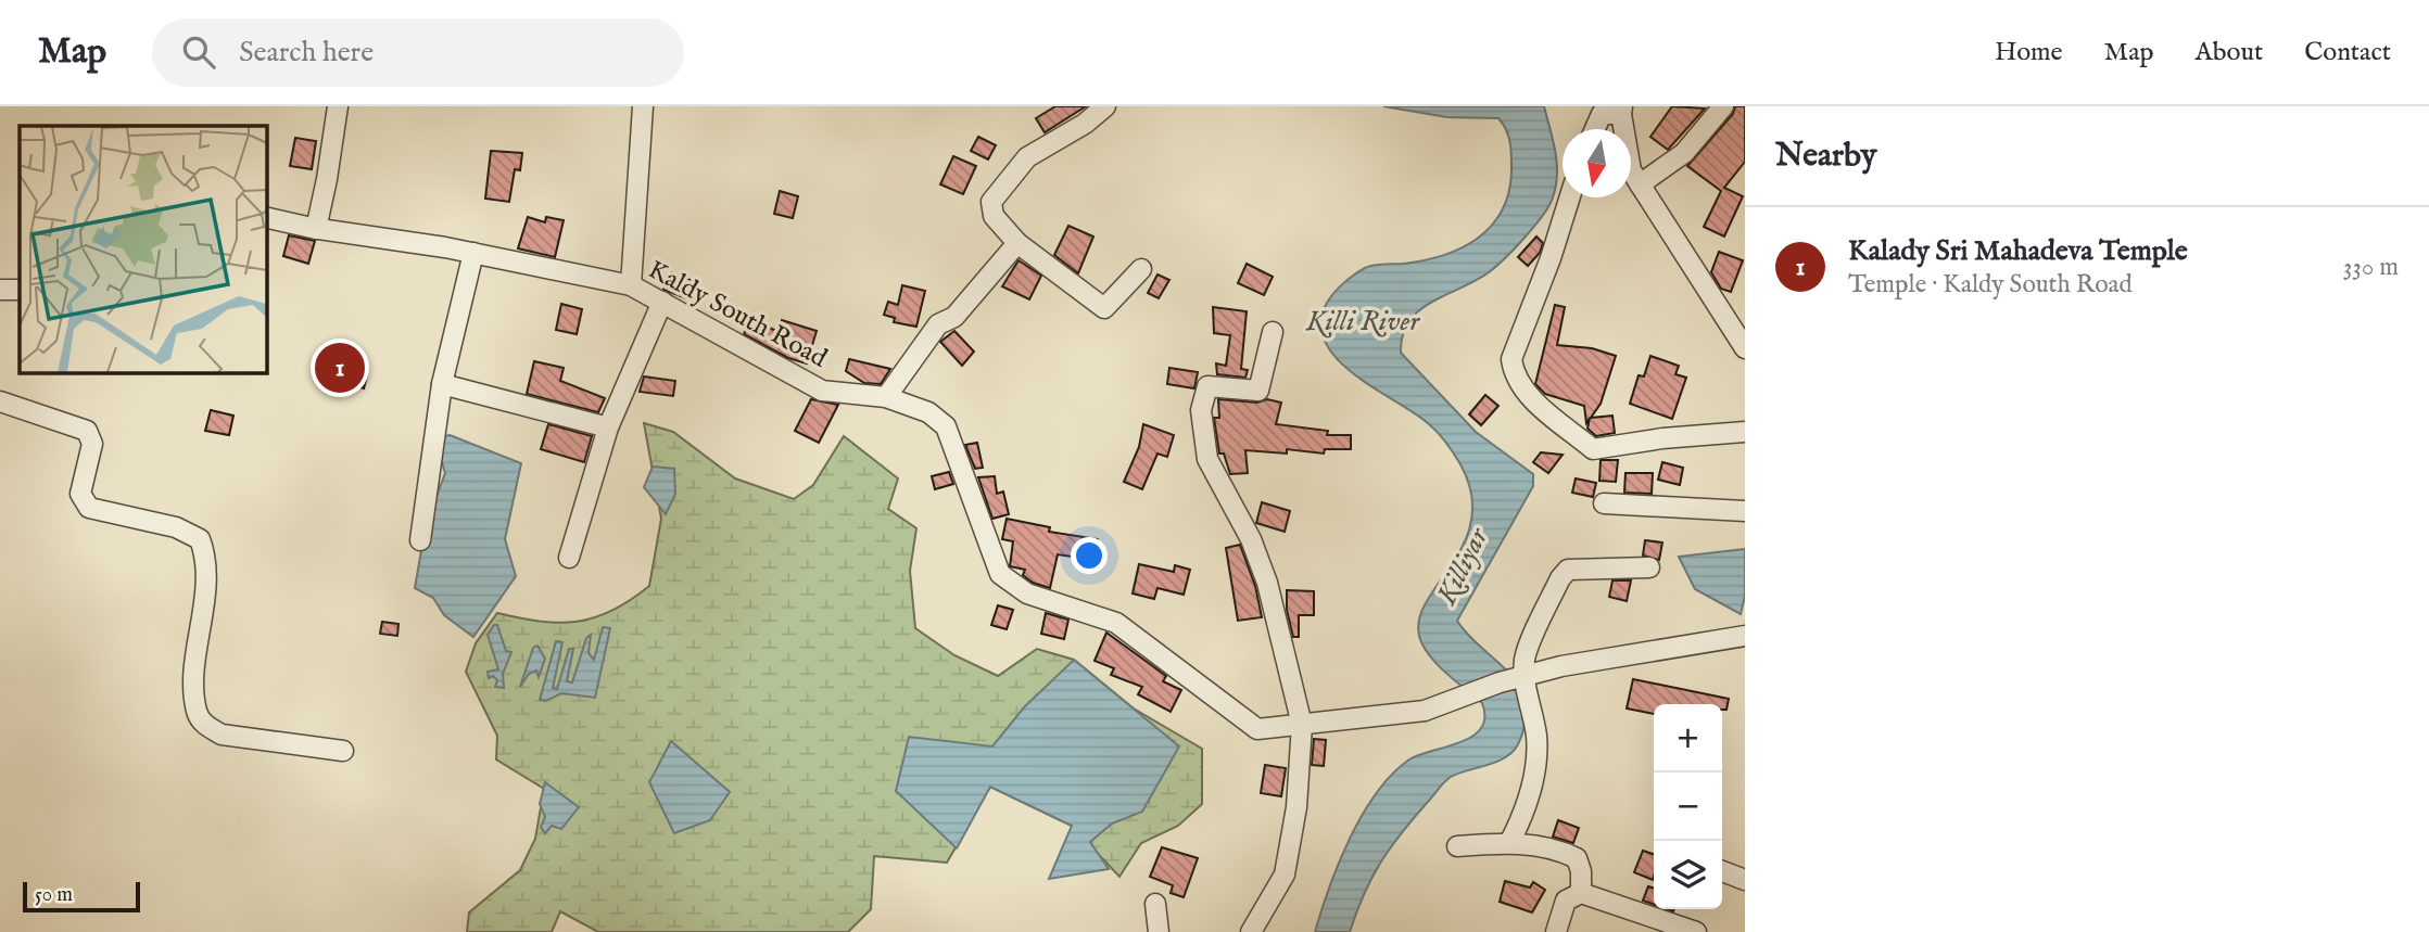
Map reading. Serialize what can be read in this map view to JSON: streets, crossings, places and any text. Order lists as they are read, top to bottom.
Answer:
{
  "streets": {
    "street": ["Kaldy South Road"]
  },
  "water": ["Killi River", "Killiyar"],
  "scale_bar": "50 m",
  "north": "bottom",
  "page": {
    "header": "Map",
    "search": "Search here",
    "nav": [
      "Home",
      "Map",
      "About",
      "Contact"
    ],
    "heading": "Nearby",
    "list": [
      {
        "mark": "1",
        "name": "Kalady Sri Mahadeva Temple",
        "note": "Temple · Kaldy South Road",
        "value": "330 m"
      }
    ],
    "pins": "1",
    "map_buttons": ["+", "−"],
    "scale": "50 m"
  }
}
